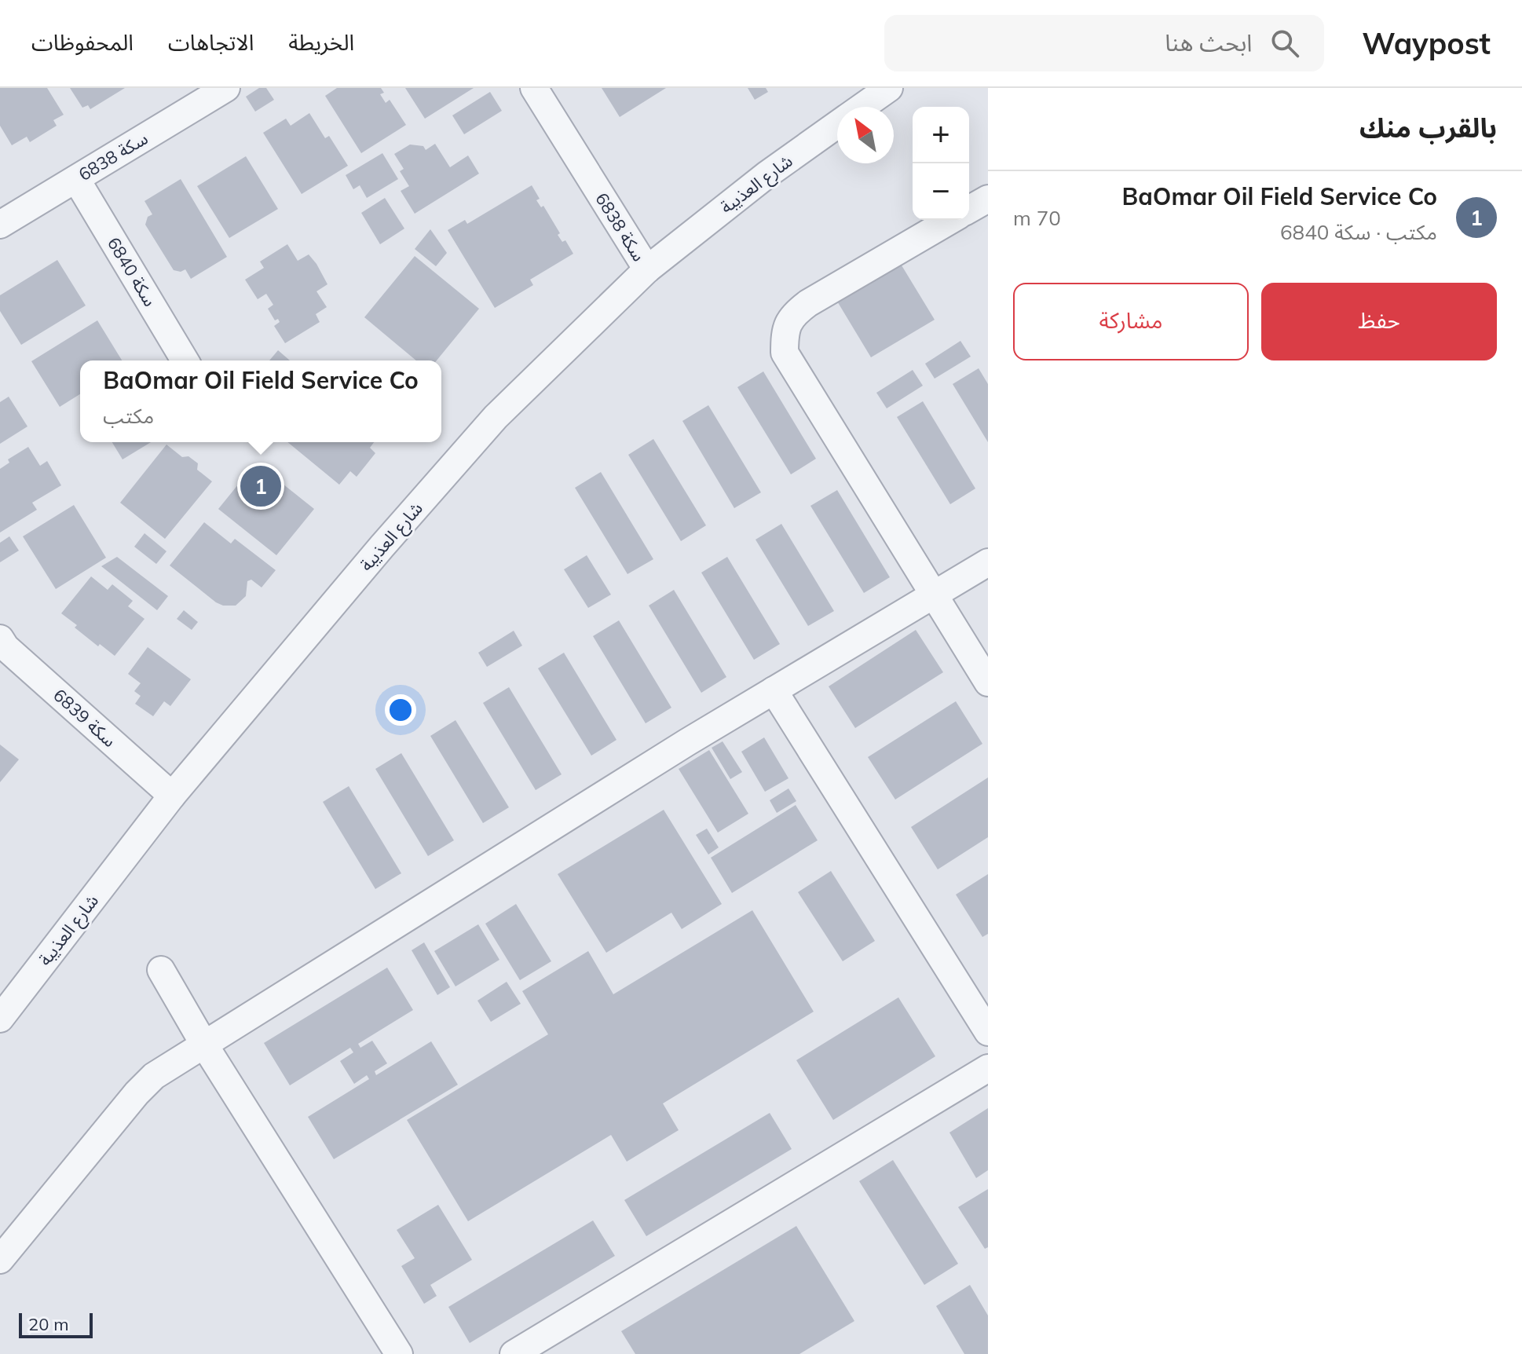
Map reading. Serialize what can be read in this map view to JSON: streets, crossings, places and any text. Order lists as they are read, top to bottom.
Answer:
{
  "streets": {
    "street": [
      "سكة 6838",
      "شارع العذيبة",
      "سكة 6840",
      "سكة 6839"
    ]
  },
  "crossings": [
    ["سكة 6838", "شارع العذيبة"],
    ["سكة 6838", "سكة 6840"],
    ["شارع العذيبة", "سكة 6839"]
  ],
  "scale_bar": "20 m",
  "north": "top left",
  "page": {
    "header": "Waypost",
    "search": "ابحث هنا",
    "nav": ["الخريطة", "الاتجاهات", "المحفوظات"],
    "heading": "بالقرب منك",
    "map_buttons": ["+", "−"],
    "list": [
      {
        "mark": "1",
        "name": "BaOmar Oil Field Service Co",
        "note": "مكتب · سكة 6840",
        "value": "70 m"
      }
    ],
    "buttons": ["حفظ", "مشاركة"],
    "popup": ["BaOmar Oil Field Service Co", "مكتب"],
    "pins": "1",
    "scale": "20 m"
  }
}
